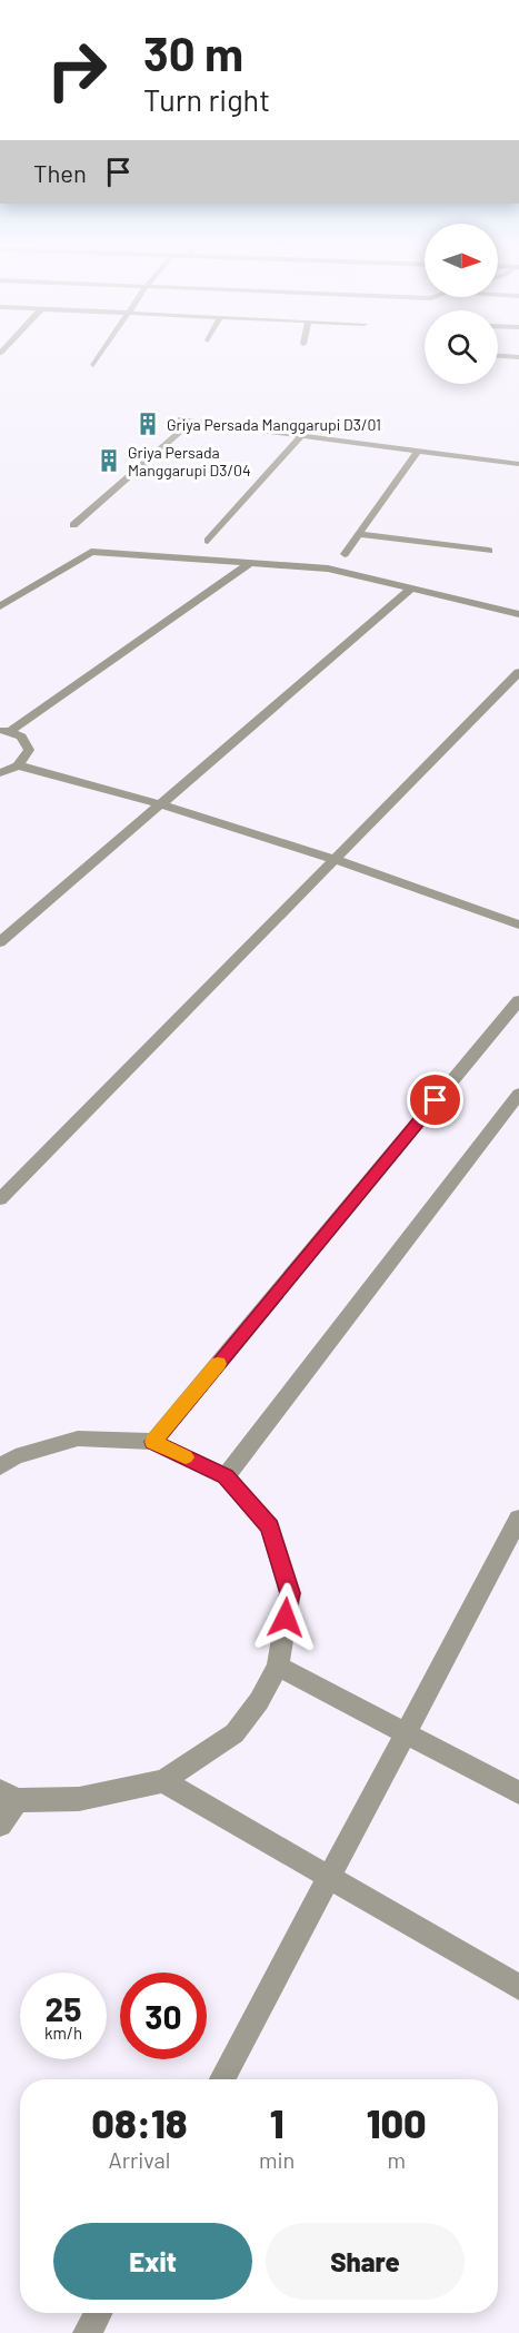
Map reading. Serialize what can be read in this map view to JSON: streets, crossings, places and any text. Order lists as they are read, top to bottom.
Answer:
{
  "places": {
    "building": ["Griya Persada Manggarupi D3/01", "Griya Persada Manggarupi D3/04"]
  },
  "north": "right",
  "page": {
    "turn": ["30 m", "Turn right"],
    "then": "Then",
    "speed": "25 km/h",
    "limit": "30",
    "eta": [
      "08:18",
      "Arrival",
      "1",
      "min",
      "100",
      "m"
    ],
    "buttons": ["Exit", "Share"]
  }
}
